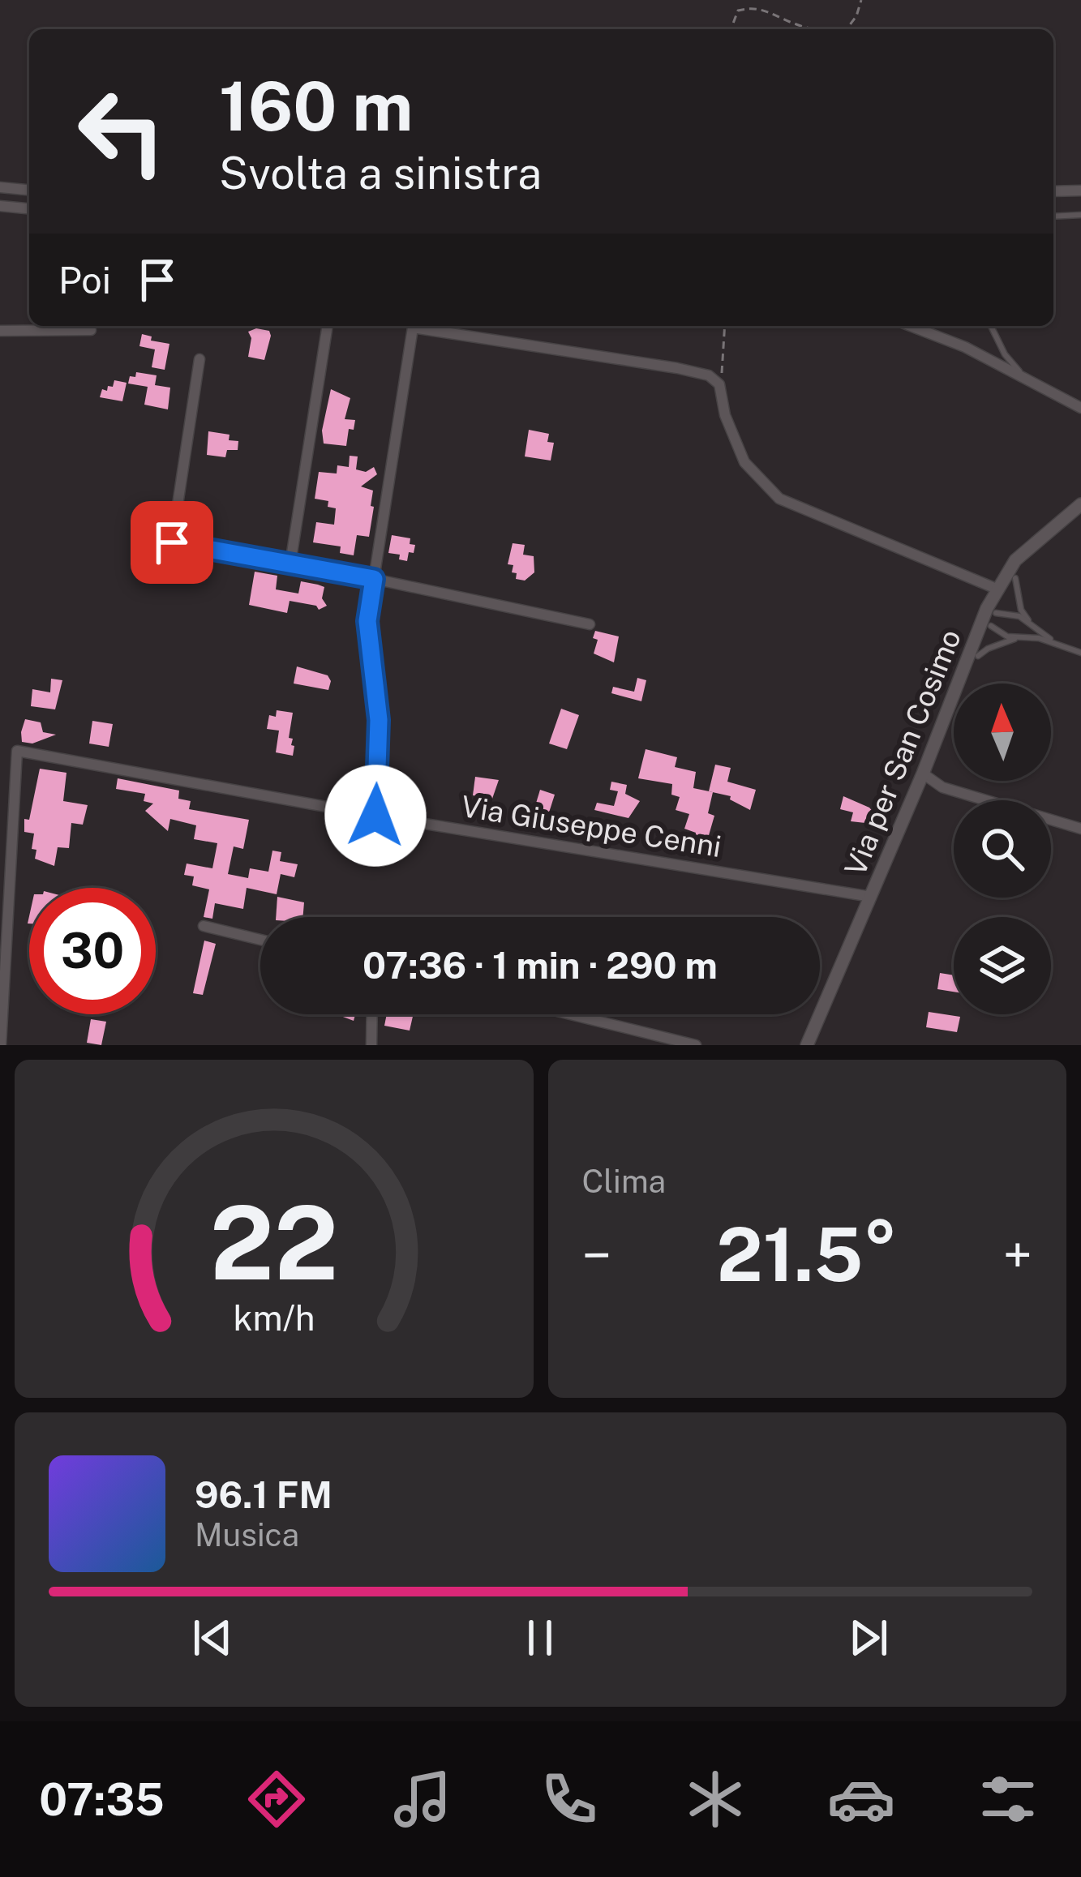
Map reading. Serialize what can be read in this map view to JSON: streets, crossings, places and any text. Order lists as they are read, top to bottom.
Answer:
{
  "streets": {
    "street": ["Via per San Cosimo", "Via Giuseppe Cenni"]
  },
  "crossings": [
    ["Via per San Cosimo", "Via Giuseppe Cenni"]
  ],
  "north": "top",
  "page": {
    "turn": ["160 m", "Svolta a sinistra"],
    "then": "Poi",
    "limit": "30",
    "trip": "07:36 · 1 min · 290 m",
    "tile": "Clima",
    "heat": ["−", "21.5°", "+"],
    "song": ["96.1 FM", "Musica"],
    "tabs": "07:35",
    "gauge": ["22", "km/h"]
  }
}
